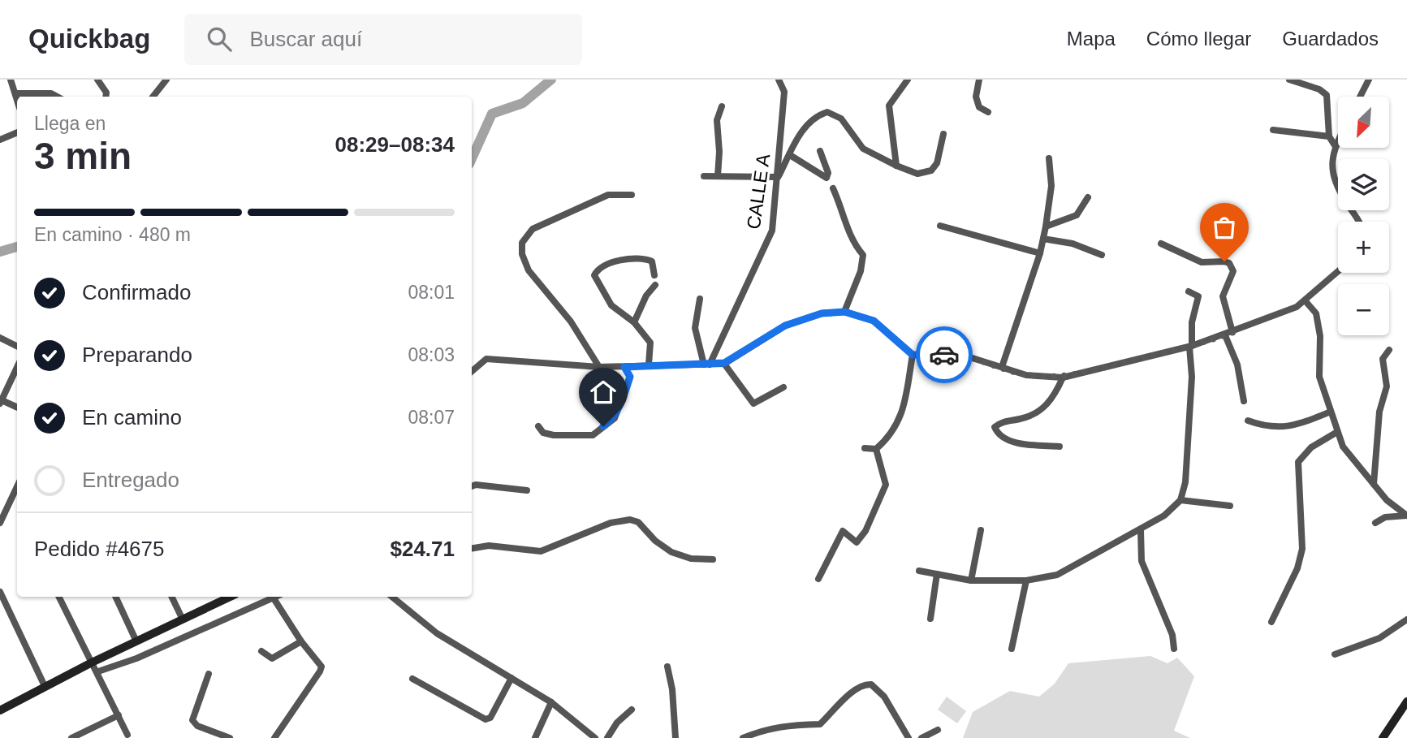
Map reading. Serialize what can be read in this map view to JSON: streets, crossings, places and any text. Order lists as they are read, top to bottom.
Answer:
{
  "streets": {
    "street": ["CALLE A"]
  },
  "north": "bottom left",
  "page": {
    "header": "Quickbag",
    "search": "Buscar aquí",
    "nav": ["Mapa", "Cómo llegar", "Guardados"],
    "map_buttons": ["+", "−"],
    "heading": ["3 min", "Llega en", "08:29–08:34"],
    "panel": ["Pedido #4675", "$24.71"],
    "bar": "En camino · 480 m",
    "list": [
      ["Confirmado", "08:01"],
      ["Preparando", "08:03"],
      ["En camino", "08:07"],
      "Entregado"
    ]
  }
}
